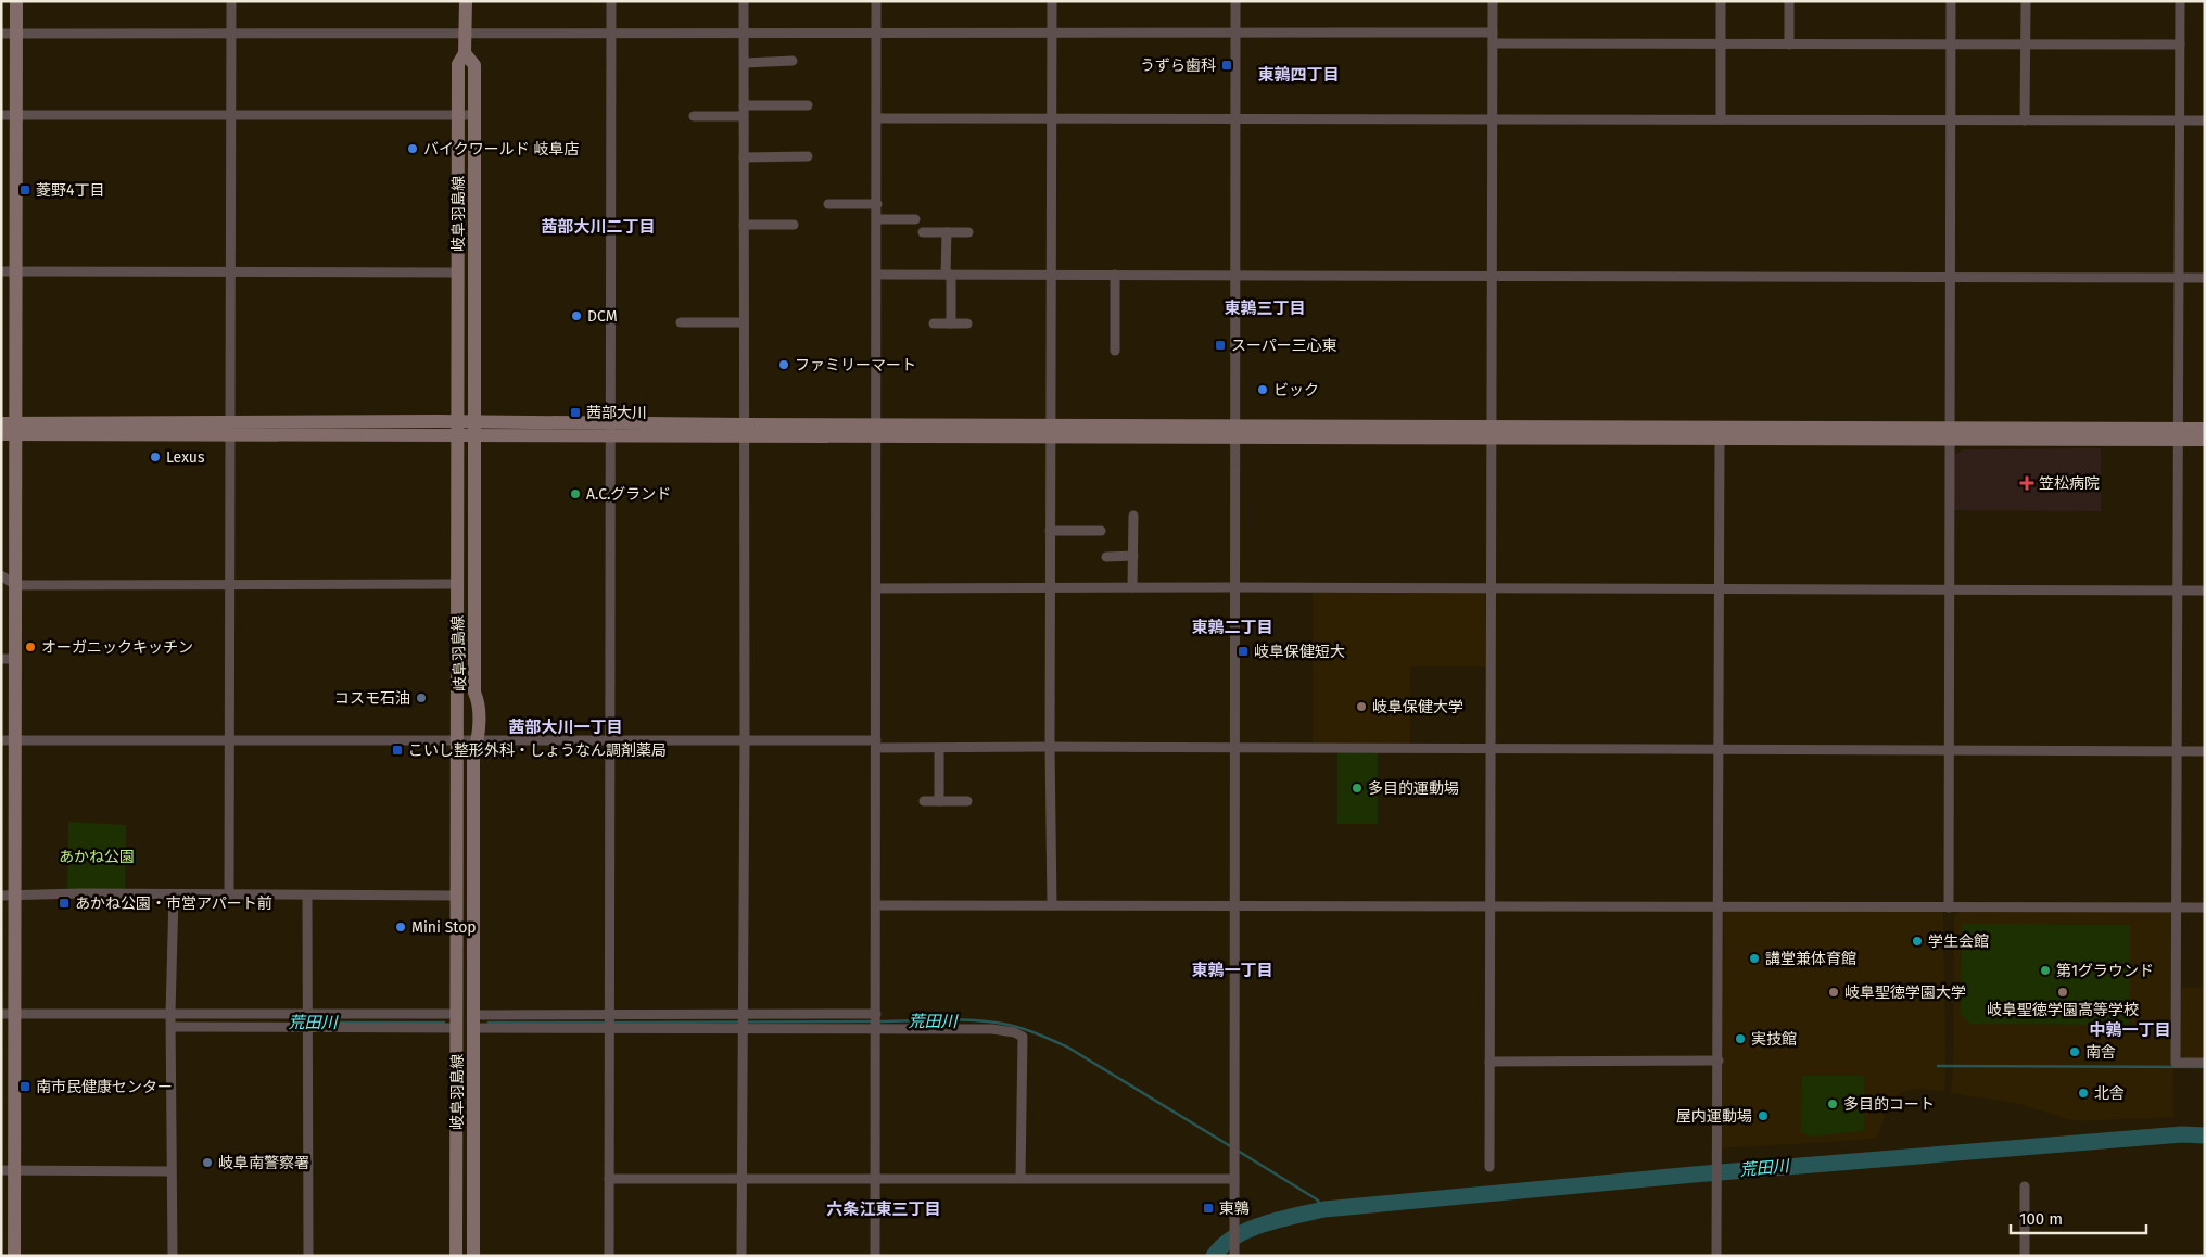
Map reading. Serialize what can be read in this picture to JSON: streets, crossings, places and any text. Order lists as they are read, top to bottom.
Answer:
{
  "streets": {
    "street": ["岐阜羽島線"]
  },
  "districts": [
    "東鶉四丁目",
    "茜部大川二丁目",
    "東鶉三丁目",
    "東鶉二丁目",
    "茜部大川一丁目",
    "東鶉一丁目",
    "中鶉一丁目",
    "六条江東三丁目"
  ],
  "water": ["荒田川"],
  "parks": ["あかね公園"],
  "places": {
    "transit": [
      "うずら歯科",
      "菱野4丁目",
      "スーパー三心東",
      "茜部大川",
      "岐阜保健短大",
      "こいし整形外科・しょうなん調剤薬局",
      "あかね公園・市営アパート前",
      "南市民健康センター",
      "東鶉"
    ],
    "other": [
      "バイクワールド 岐阜店",
      "DCM",
      "ファミリーマート",
      "ビック",
      "Lexus",
      "A.C.グランド",
      "オーガニックキッチン",
      "コスモ石油",
      "岐阜保健大学",
      "多目的運動場",
      "Mini Stop",
      "学生会館",
      "講堂兼体育館",
      "第1グラウンド",
      "岐阜聖徳学園大学",
      "岐阜聖徳学園高等学校",
      "実技館",
      "南舎",
      "北舎",
      "多目的コート",
      "屋内運動場",
      "岐阜南警察署"
    ],
    "health": ["笠松病院"]
  },
  "scale_bar": "100 m"
}
